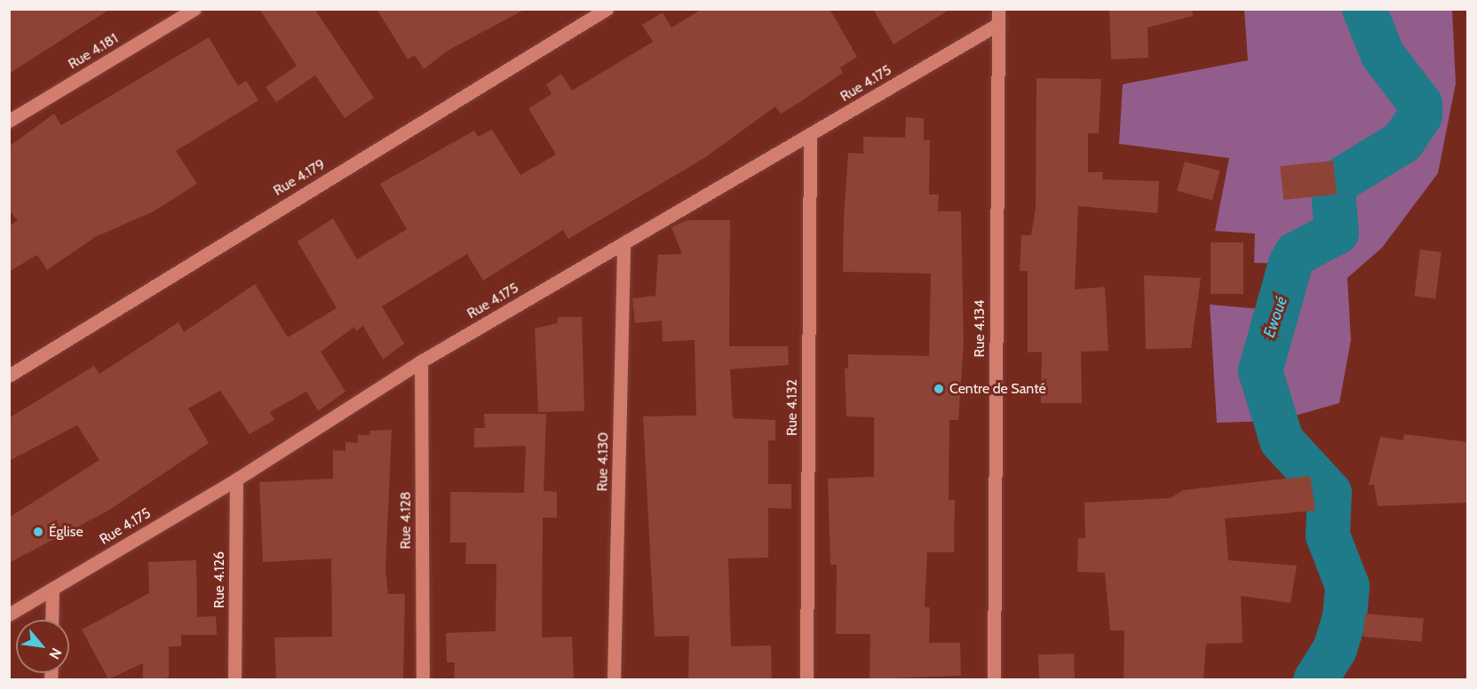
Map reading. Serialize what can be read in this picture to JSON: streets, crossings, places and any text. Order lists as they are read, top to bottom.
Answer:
{
  "streets": {
    "street": [
      "Rue 4.181",
      "Rue 4.175",
      "Rue 4.179",
      "Rue 4.134",
      "Rue 4.132",
      "Rue 4.130",
      "Rue 4.128",
      "Rue 4.126"
    ]
  },
  "crossings": [
    ["Rue 4.175", "Rue 4.134"],
    ["Rue 4.175", "Rue 4.132"],
    ["Rue 4.175", "Rue 4.130"],
    ["Rue 4.175", "Rue 4.128"],
    ["Rue 4.175", "Rue 4.126"]
  ],
  "water": ["Ewoué"],
  "places": ["Centre de Santé", "Église"],
  "north": "bottom right"
}
